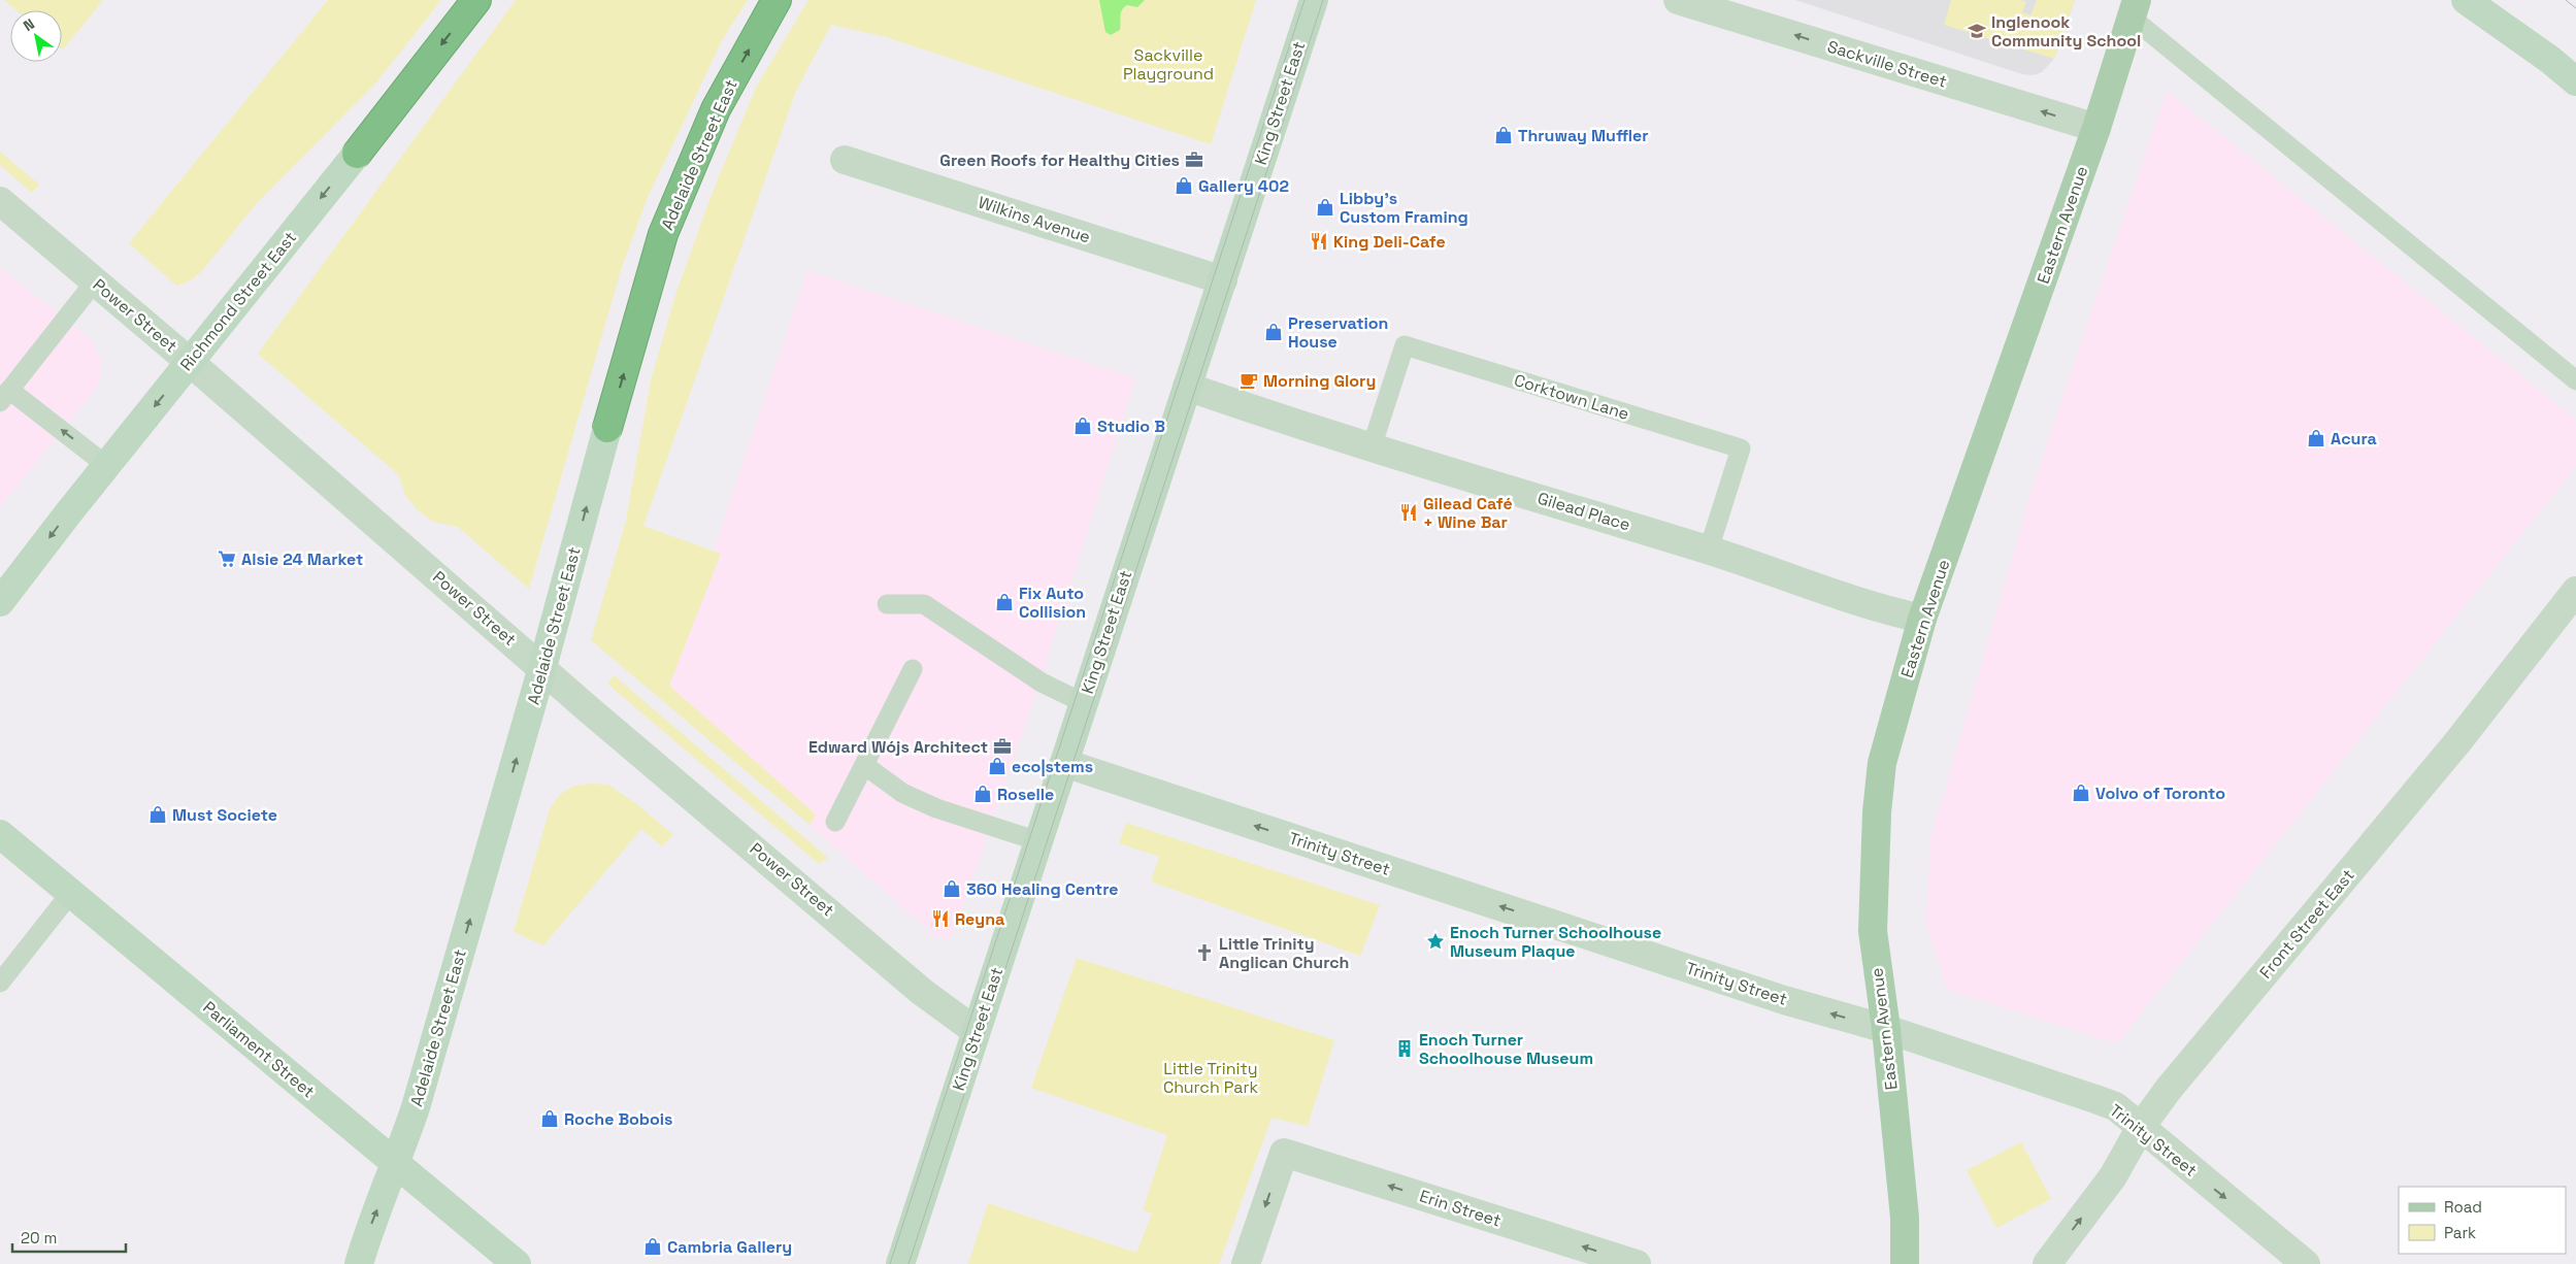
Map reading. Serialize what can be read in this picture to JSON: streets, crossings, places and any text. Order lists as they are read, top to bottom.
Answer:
{
  "streets": {
    "highway": ["Adelaide Street East", "Richmond Street East"],
    "main road": ["King Street East", "Eastern Avenue", "Parliament Street"],
    "street": [
      "Sackville Street",
      "Wilkins Avenue",
      "Power Street",
      "Gilead Place",
      "Trinity Street",
      "Front Street East",
      "Erin Street"
    ],
    "lane": ["Corktown Lane"]
  },
  "crossings": [
    ["Sackville Street", "Eastern Avenue"],
    ["King Street East", "Wilkins Avenue"],
    ["King Street East", "Power Street"],
    ["King Street East", "Gilead Place"],
    ["King Street East", "Trinity Street"],
    ["Adelaide Street East", "Power Street"],
    ["Adelaide Street East", "Parliament Street"],
    ["Eastern Avenue", "Gilead Place"],
    ["Eastern Avenue", "Trinity Street"],
    ["Richmond Street East", "Power Street"],
    ["Corktown Lane", "Gilead Place"],
    ["Trinity Street", "Front Street East"]
  ],
  "one_way": [
    "Sackville Street",
    "Adelaide Street East",
    "Richmond Street East",
    "Erin Street"
  ],
  "parks": ["Sackville Playground", "Little Trinity Church Park"],
  "places": {
    "school or university": ["Inglenook Community School"],
    "shop": [
      "Thruway Muffler",
      "Gallery 402",
      "Libby's Custom Framing",
      "Preservation House",
      "Studio B",
      "Acura",
      "Fix Auto Collision",
      "eco|stems",
      "Volvo of Toronto",
      "Roselle",
      "Must Societe",
      "360 Healing Centre",
      "Roche Bobois",
      "Cambria Gallery"
    ],
    "office": ["Green Roofs for Healthy Cities", "Edward Wójs Architect"],
    "restaurant": ["King Deli-Cafe", "Gilead Café + Wine Bar", "Reyna"],
    "cafe": ["Morning Glory"],
    "supermarket": ["Alsie 24 Market"],
    "place": ["Enoch Turner Schoolhouse Museum Plaque"],
    "church": ["Little Trinity Anglican Church"],
    "building": ["Enoch Turner Schoolhouse Museum"]
  },
  "legend": ["Road", "Park"],
  "scale_bar": "20 m",
  "north": "top left"
}
